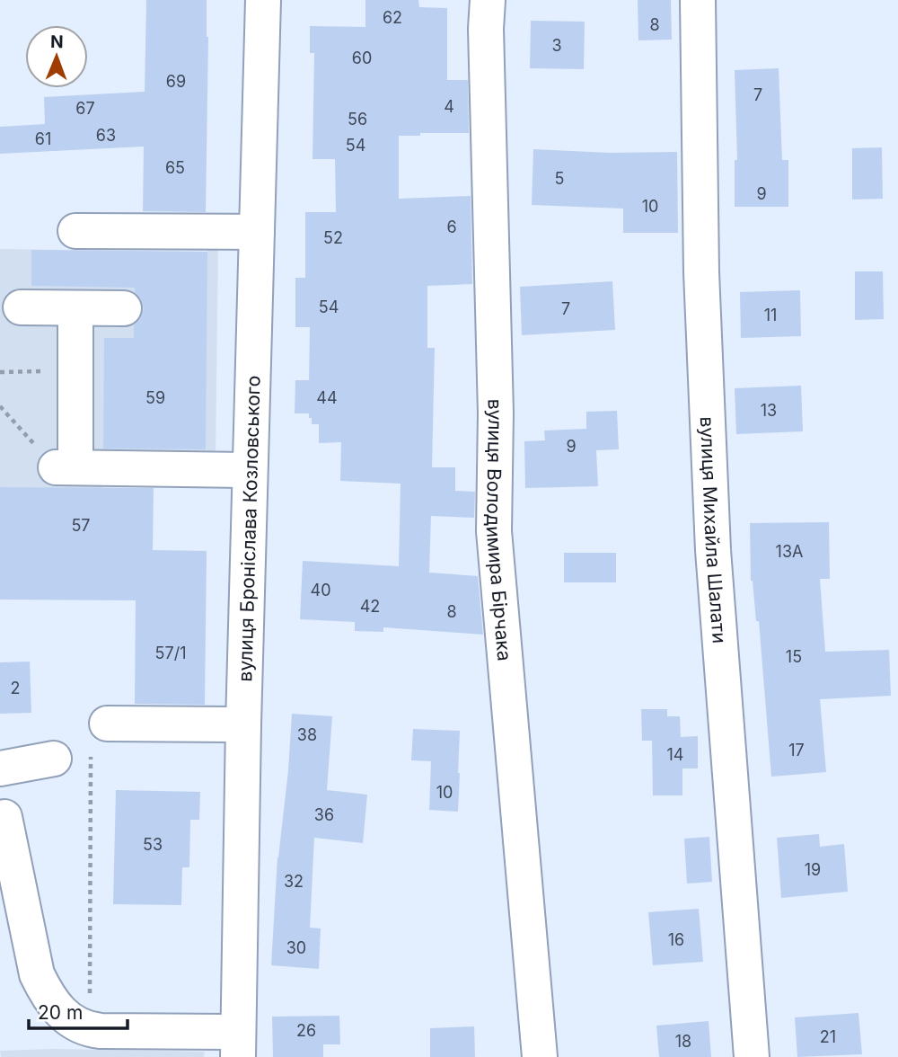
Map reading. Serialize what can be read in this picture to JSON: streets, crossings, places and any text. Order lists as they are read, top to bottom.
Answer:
{
  "streets": {
    "street": ["вулиця Броніслава Козловського", "вулиця Володимира Бірчака", "вулиця Михайла Шалати"]
  },
  "house_numbers": [
    "62",
    "8",
    "3",
    "60",
    "69",
    "7",
    "4",
    "67",
    "56",
    "63",
    "61",
    "54",
    "65",
    "5",
    "9",
    "10",
    "6",
    "52",
    "54",
    "7",
    "11",
    "59",
    "44",
    "13",
    "9",
    "57",
    "13А",
    "40",
    "42",
    "8",
    "57/1",
    "15",
    "2",
    "38",
    "17",
    "14",
    "10",
    "36",
    "53",
    "19",
    "32",
    "16",
    "30",
    "26",
    "21",
    "18"
  ],
  "scale_bar": "20 m",
  "north": "top"
}
